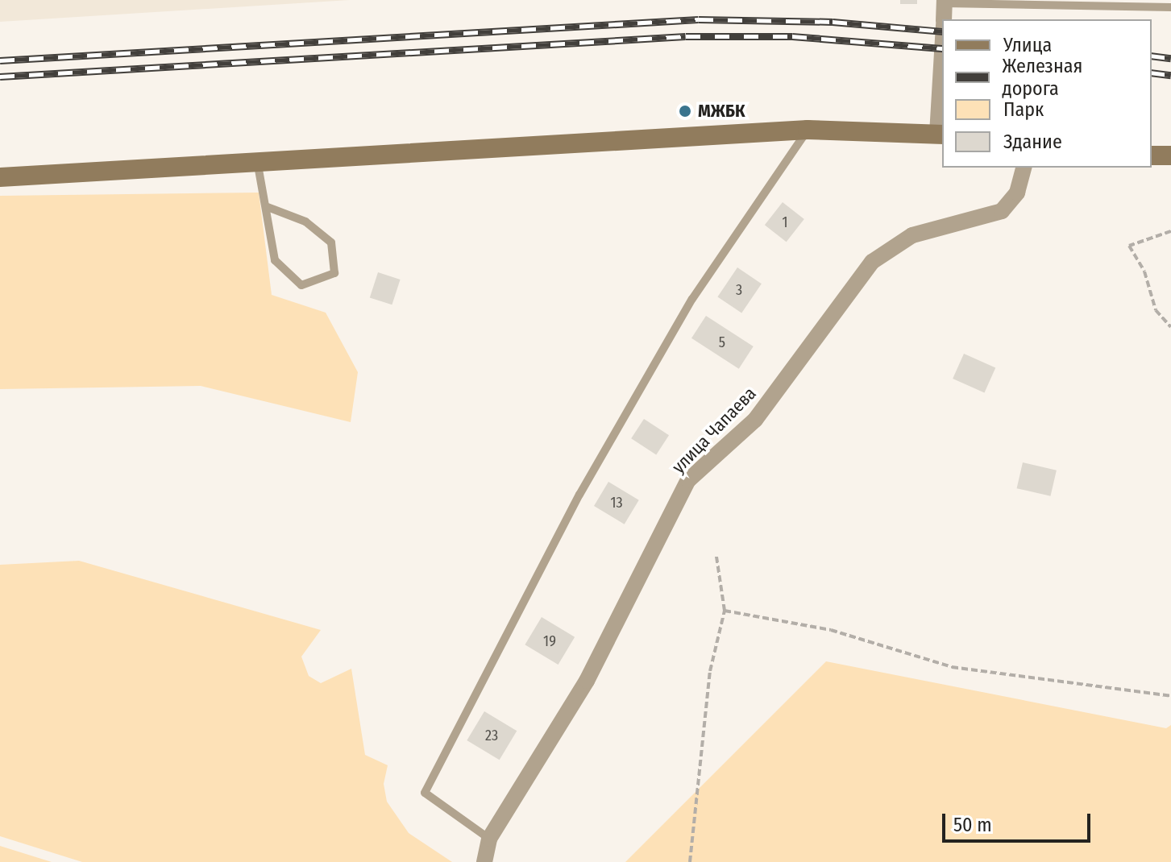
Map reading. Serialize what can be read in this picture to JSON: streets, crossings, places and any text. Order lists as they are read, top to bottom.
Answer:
{
  "streets": {
    "street": ["улица Чапаева"]
  },
  "places": ["МЖБК"],
  "house_numbers": [
    "1",
    "3",
    "5",
    "13",
    "19",
    "23"
  ],
  "legend": [
    "Улица",
    "Железная дорога",
    "Парк",
    "Здание"
  ],
  "scale_bar": "50 m"
}
